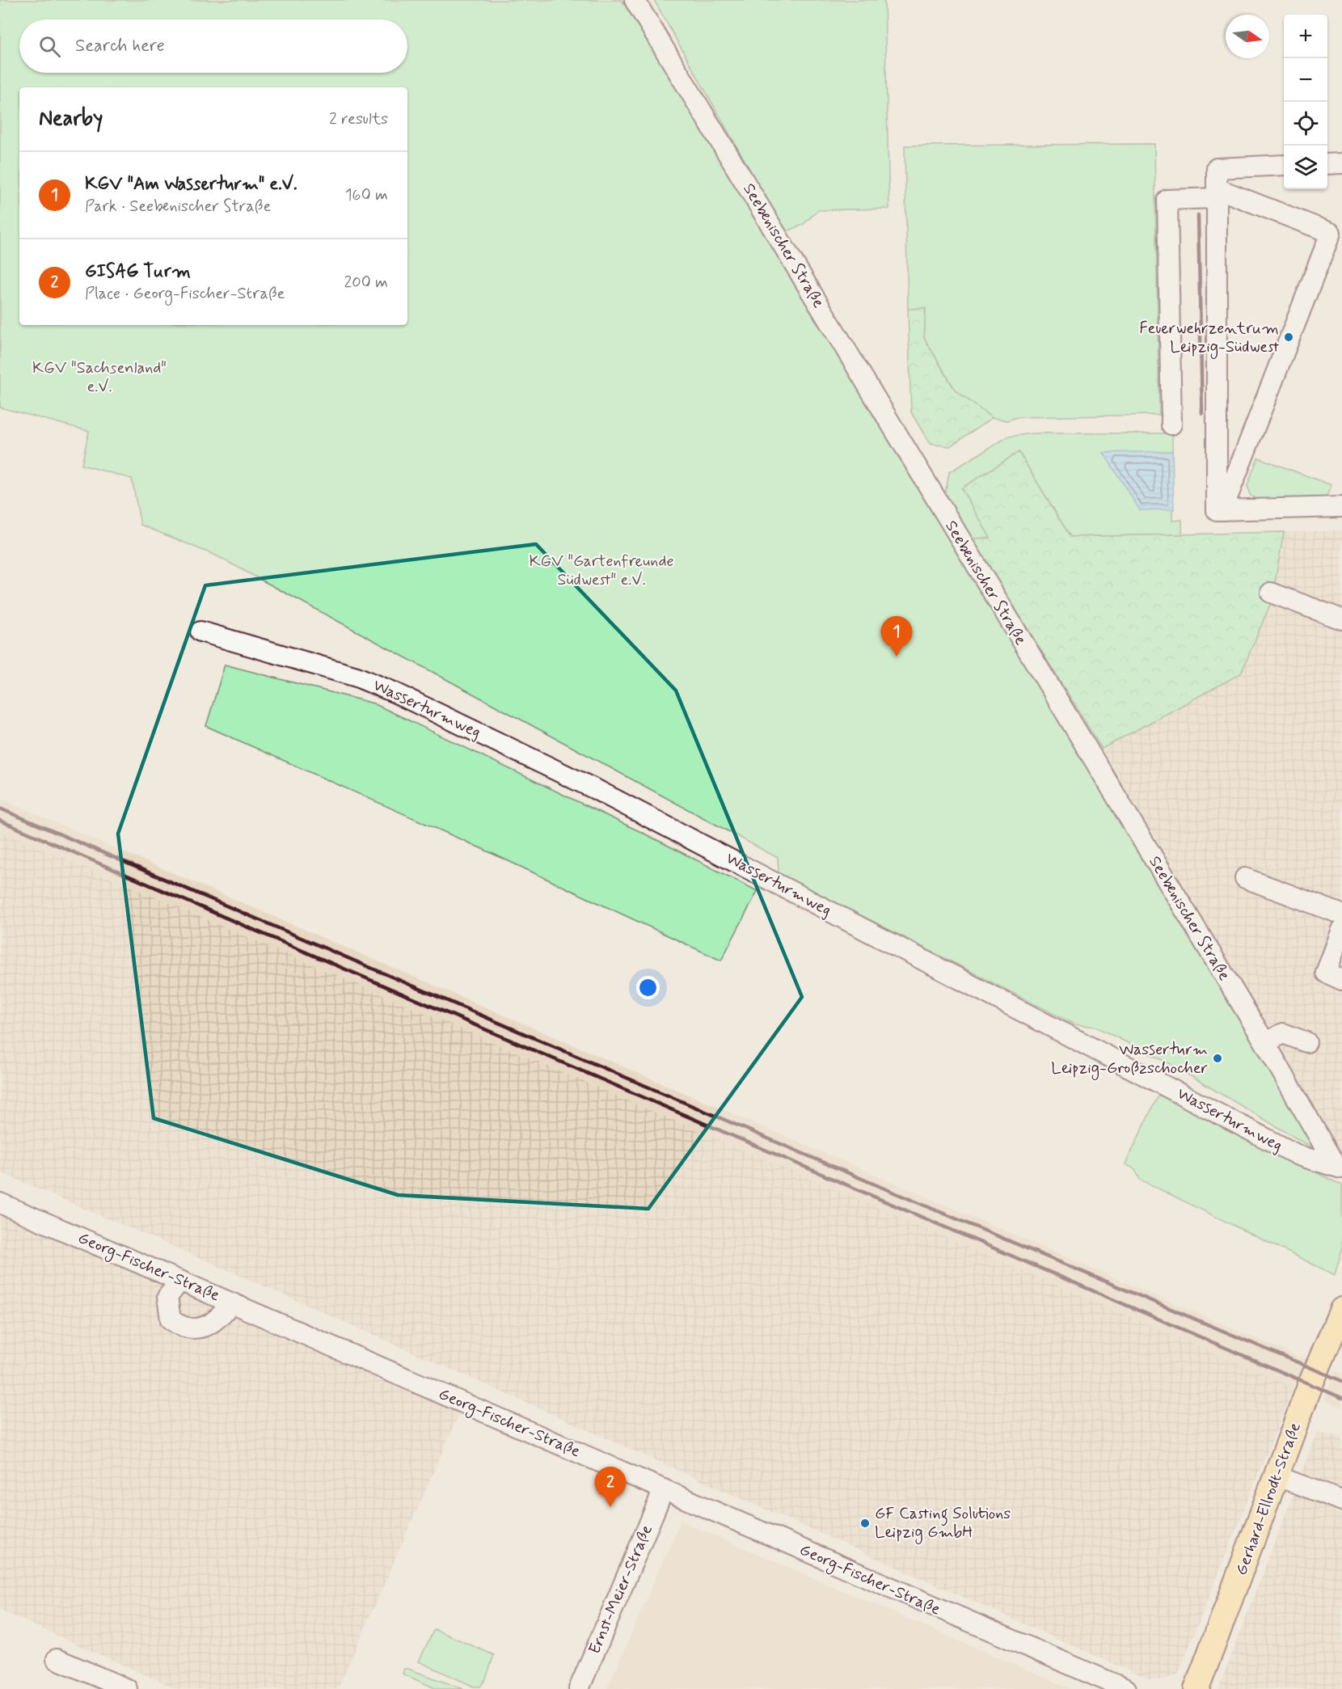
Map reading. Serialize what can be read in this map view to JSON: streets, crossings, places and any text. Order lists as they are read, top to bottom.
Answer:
{
  "streets": {
    "main road": ["Gerhard-Ellrodt-Straße"],
    "street": [
      "Seebenischer Straße",
      "Wasserturmweg",
      "Georg-Fischer-Straße",
      "Ernst-Meier-Straße"
    ]
  },
  "crossings": [
    ["Seebenischer Straße", "Wasserturmweg"],
    ["Georg-Fischer-Straße", "Ernst-Meier-Straße"]
  ],
  "parks": ["KGV \"Sachsenland\" e.V.", "KGV \"Gartenfreunde Südwest\" e.V."],
  "places": ["Feuerwehrzentrum Leipzig-Südwest", "Wasserturm Leipzig-Großzschocher", "GF Casting Solutions Leipzig GmbH"],
  "north": "right",
  "page": {
    "map_buttons": ["+", "−"],
    "search": "Search here",
    "heading": ["Nearby", "2 results"],
    "list": [
      {
        "mark": "1",
        "name": "KGV \"Am Wasserturm\" e.V.",
        "note": "Park · Seebenischer Straße",
        "value": "160 m"
      },
      {
        "mark": "2",
        "name": "GISAG Turm",
        "note": "Place · Georg-Fischer-Straße",
        "value": "200 m"
      }
    ],
    "pins": ["1", "2"]
  }
}
